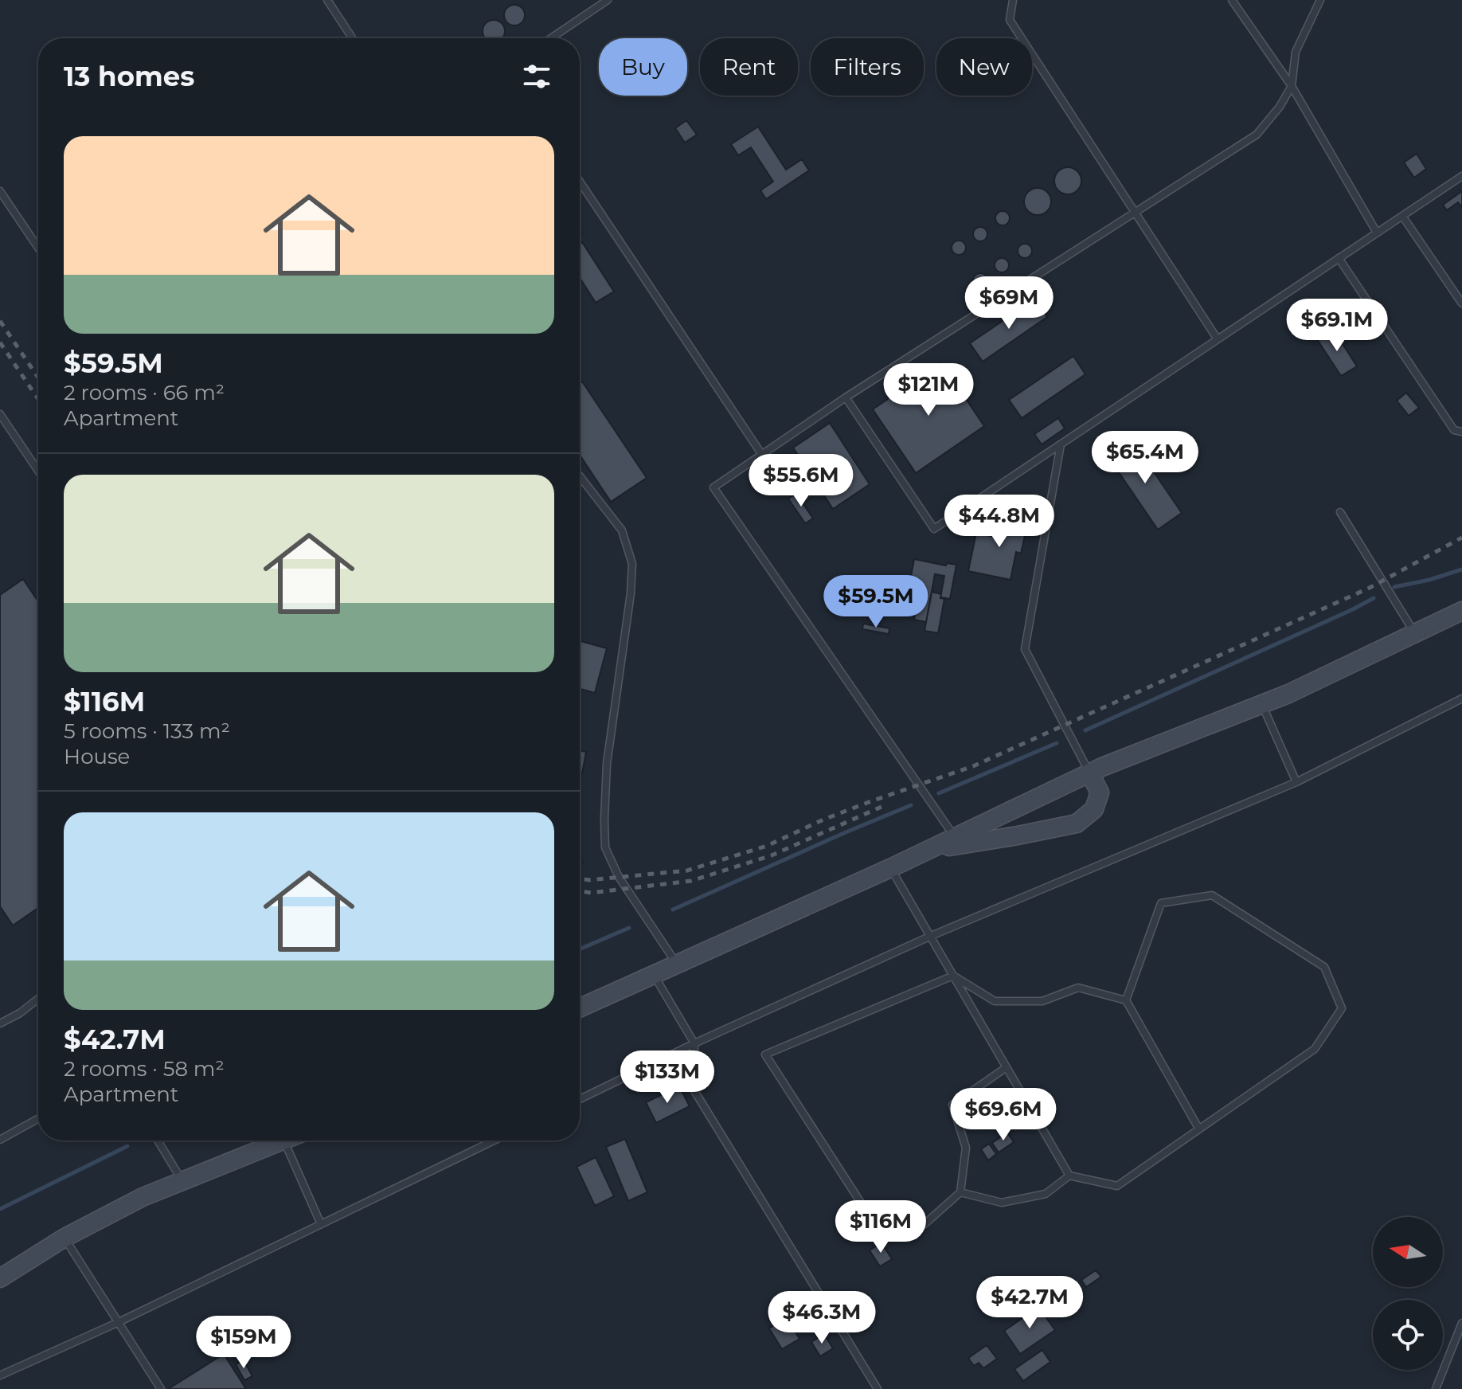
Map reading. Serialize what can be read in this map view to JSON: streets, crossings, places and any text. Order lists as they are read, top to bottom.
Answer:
{
  "north": "left",
  "page": {
    "chip": [
      "Buy",
      "Rent",
      "Filters",
      "New"
    ],
    "heading": "13 homes",
    "list": [
      {
        "name": "$59.5M",
        "note": "2 rooms · 66 m² · Apartment"
      },
      {
        "name": "$116M",
        "note": "5 rooms · 133 m² · House"
      },
      {
        "name": "$42.7M",
        "note": "2 rooms · 58 m² · Apartment"
      }
    ],
    "price": [
      "$69M",
      "$69.1M",
      "$121M",
      "$65.4M",
      "$55.6M",
      "$44.8M",
      "$59.5M",
      "$133M",
      "$69.6M",
      "$116M",
      "$42.7M",
      "$46.3M",
      "$159M"
    ]
  }
}
